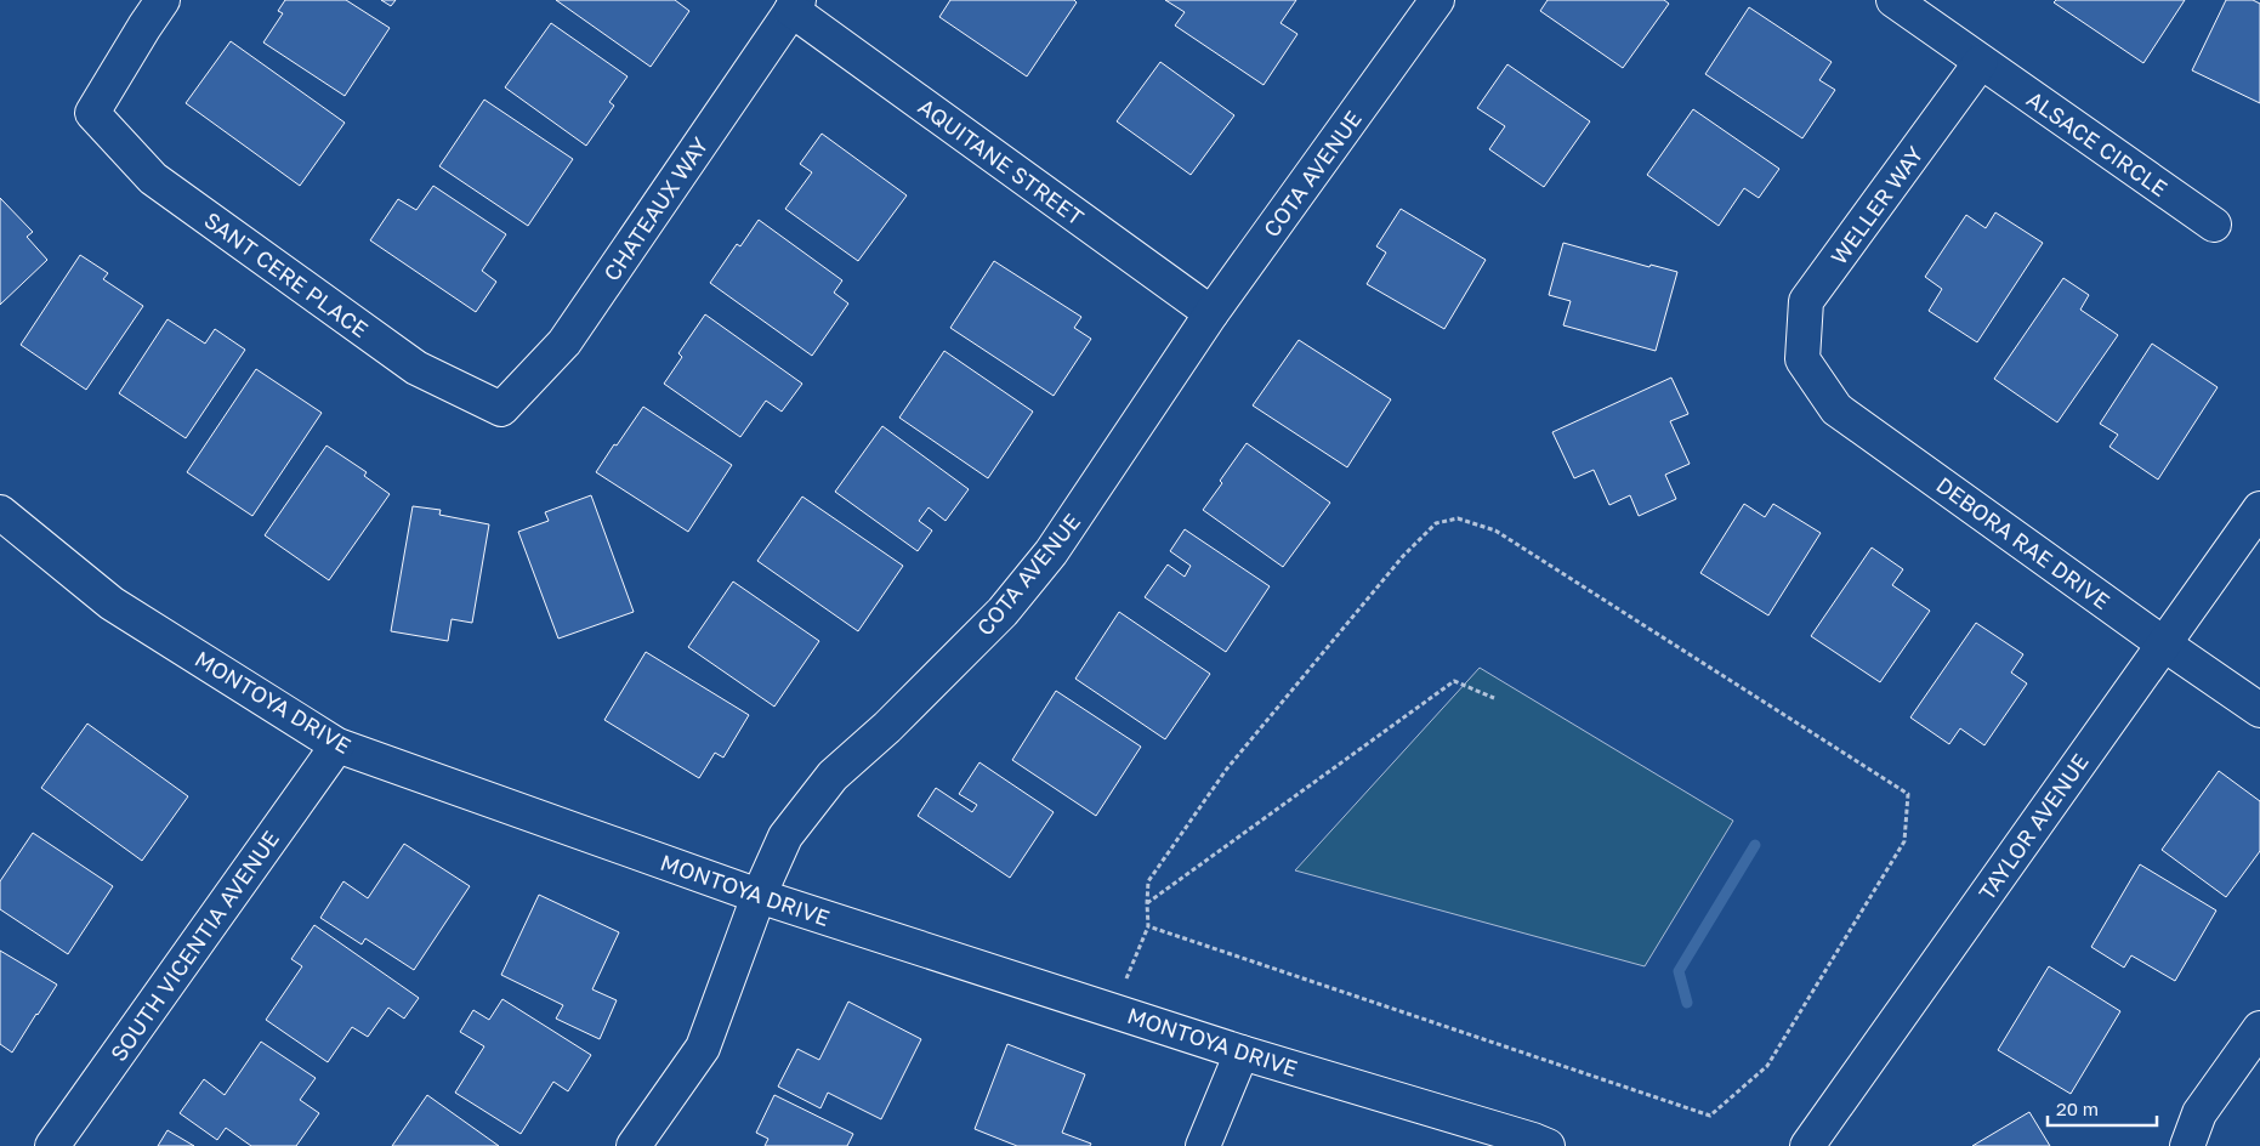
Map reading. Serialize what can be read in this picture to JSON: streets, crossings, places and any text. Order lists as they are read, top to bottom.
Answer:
{
  "streets": {
    "street": [
      "ALSACE CIRCLE",
      "AQUITANE STREET",
      "COTA AVENUE",
      "WELLER WAY",
      "CHATEAUX WAY",
      "SANT CERE PLACE",
      "DEBORA RAE DRIVE",
      "MONTOYA DRIVE",
      "TAYLOR AVENUE",
      "SOUTH VICENTIA AVENUE"
    ]
  },
  "crossings": [
    ["ALSACE CIRCLE", "WELLER WAY"],
    ["AQUITANE STREET", "COTA AVENUE"],
    ["AQUITANE STREET", "CHATEAUX WAY"],
    ["COTA AVENUE", "MONTOYA DRIVE"],
    ["WELLER WAY", "DEBORA RAE DRIVE"],
    ["CHATEAUX WAY", "SANT CERE PLACE"],
    ["DEBORA RAE DRIVE", "TAYLOR AVENUE"],
    ["MONTOYA DRIVE", "SOUTH VICENTIA AVENUE"]
  ],
  "scale_bar": "20 m"
}
